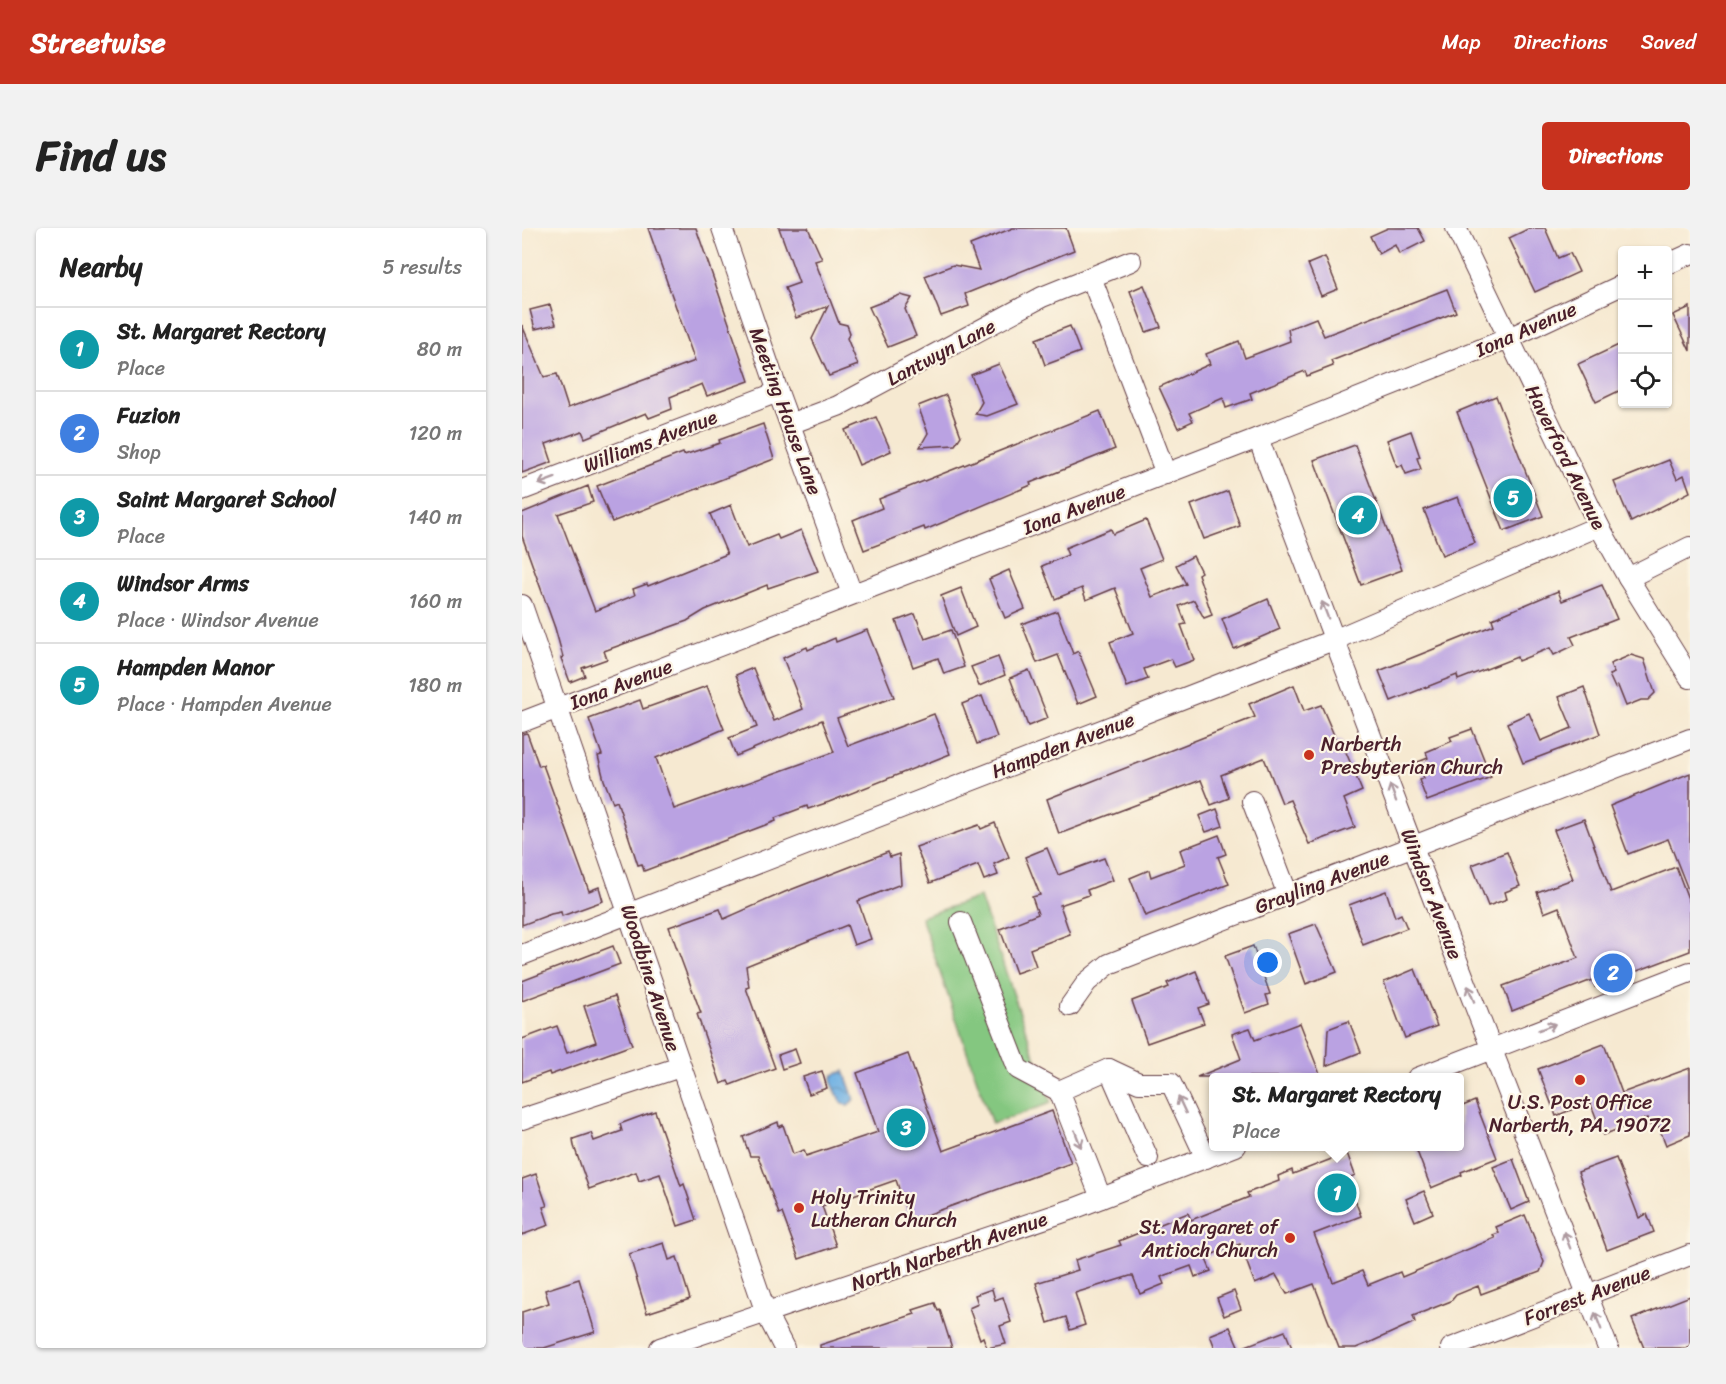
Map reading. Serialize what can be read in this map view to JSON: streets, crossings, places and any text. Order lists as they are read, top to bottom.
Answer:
{
  "streets": {
    "street": [
      "Iona Avenue",
      "Lantwyn Lane",
      "Meeting House Lane",
      "Williams Avenue",
      "Haverford Avenue",
      "Hampden Avenue",
      "Grayling Avenue",
      "Windsor Avenue",
      "Woodbine Avenue",
      "North Narberth Avenue",
      "Forrest Avenue"
    ]
  },
  "crossings": [
    ["Iona Avenue", "Meeting House Lane"],
    ["Iona Avenue", "Haverford Avenue"],
    ["Iona Avenue", "Windsor Avenue"],
    ["Iona Avenue", "Woodbine Avenue"],
    ["Lantwyn Lane", "Meeting House Lane"],
    ["Meeting House Lane", "Williams Avenue"],
    ["Haverford Avenue", "Hampden Avenue"],
    ["Hampden Avenue", "Windsor Avenue"],
    ["Hampden Avenue", "Woodbine Avenue"],
    ["Grayling Avenue", "Windsor Avenue"],
    ["Windsor Avenue", "Forrest Avenue"],
    ["Woodbine Avenue", "North Narberth Avenue"]
  ],
  "one_way": ["Williams Avenue", "Windsor Avenue"],
  "places": [
    "Narberth Presbyterian Church",
    "U.S. Post Office Narberth, PA. 19072",
    "Holy Trinity Lutheran Church",
    "St. Margaret of Antioch Church"
  ],
  "page": {
    "header": "Streetwise",
    "nav": ["Map", "Directions", "Saved"],
    "title": "Find us",
    "buttons": "Directions",
    "heading": ["Nearby", "5 results"],
    "map_buttons": ["+", "−"],
    "list": [
      {
        "mark": "1",
        "name": "St. Margaret Rectory",
        "note": "Place",
        "value": "80 m"
      },
      {
        "mark": "2",
        "name": "Fuzion",
        "note": "Shop",
        "value": "120 m"
      },
      {
        "mark": "3",
        "name": "Saint Margaret School",
        "note": "Place",
        "value": "140 m"
      },
      {
        "mark": "4",
        "name": "Windsor Arms",
        "note": "Place · Windsor Avenue",
        "value": "160 m"
      },
      {
        "mark": "5",
        "name": "Hampden Manor",
        "note": "Place · Hampden Avenue",
        "value": "180 m"
      }
    ],
    "pins": [
      "5",
      "4",
      "2",
      "3",
      "1"
    ],
    "popup": ["St. Margaret Rectory", "Place"]
  }
}
